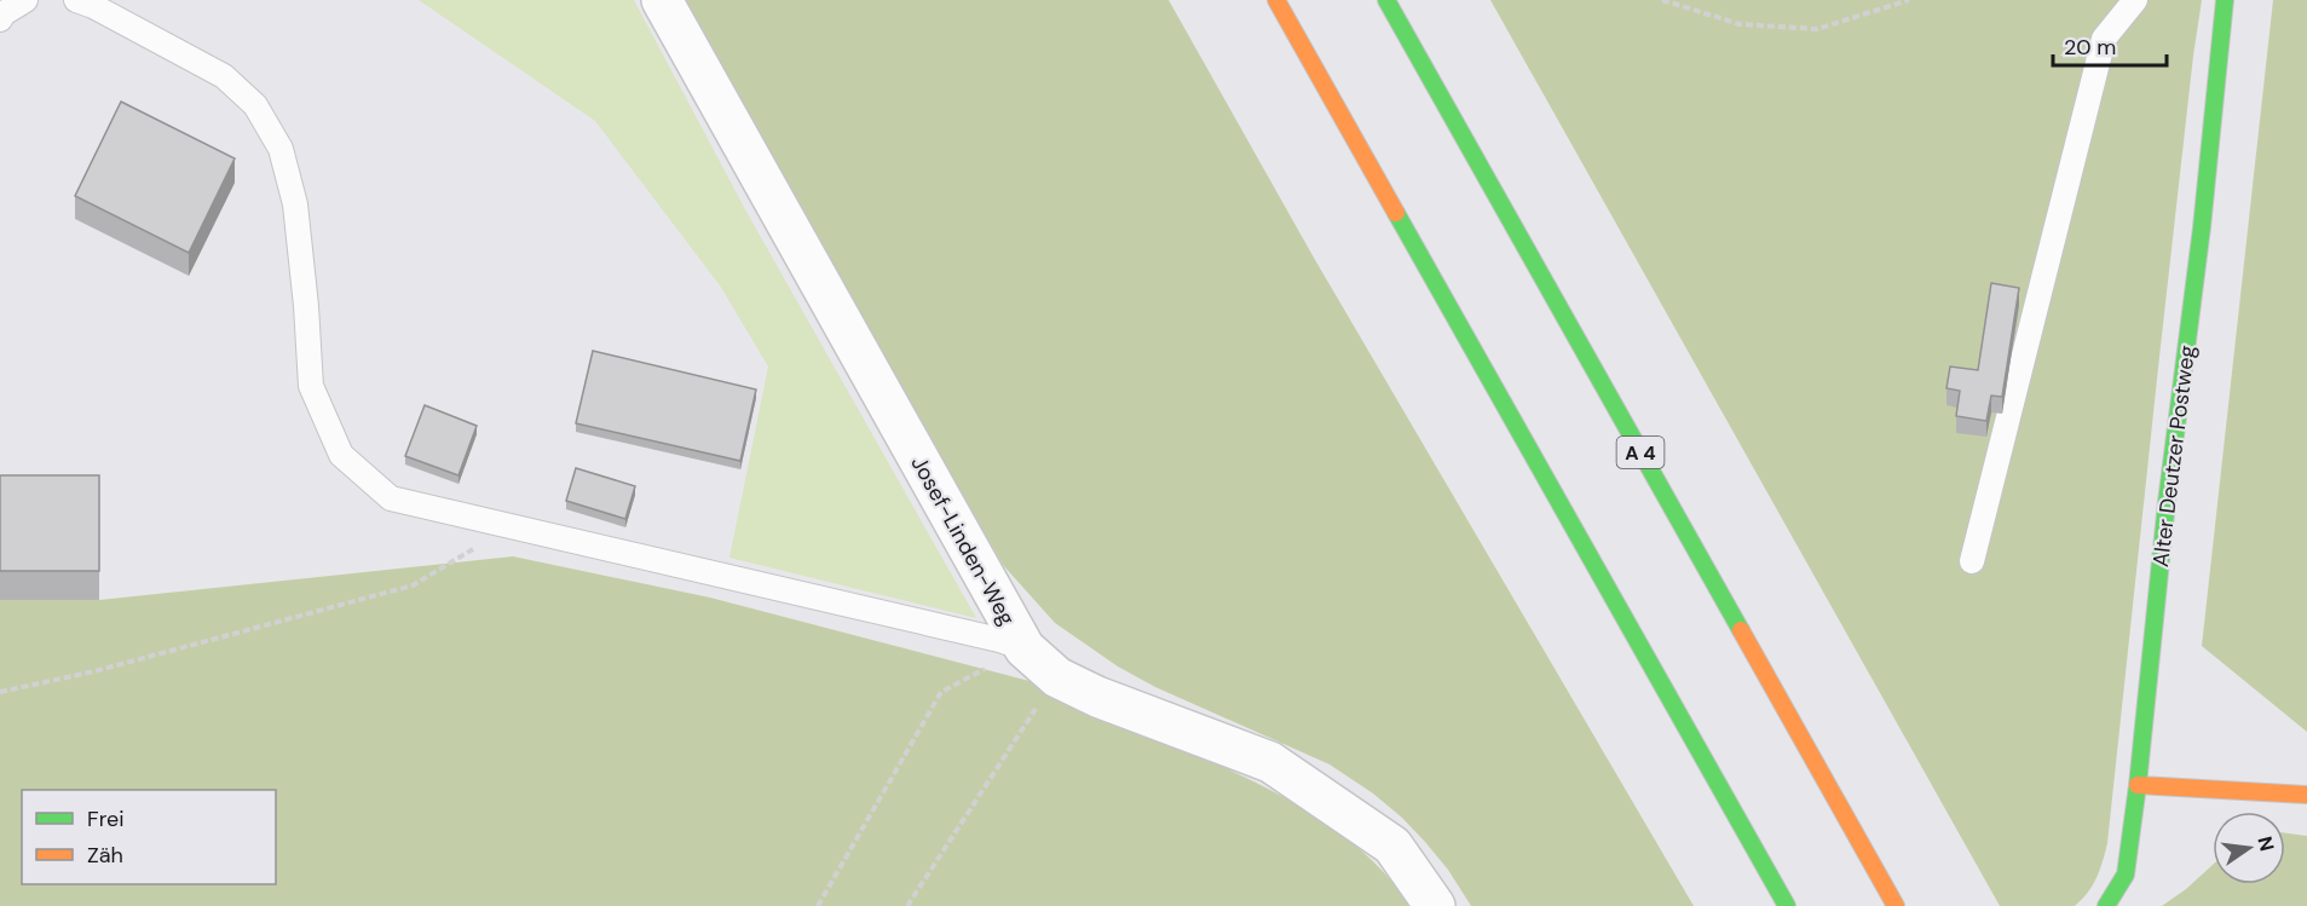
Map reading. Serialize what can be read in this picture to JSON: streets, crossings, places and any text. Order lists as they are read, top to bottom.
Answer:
{
  "streets": {
    "main road": ["A 4", "Alter Deutzer Postweg"],
    "street": ["Josef-Linden-Weg"]
  },
  "legend": ["Frei", "Zäh"],
  "scale_bar": "20 m",
  "north": "right"
}
